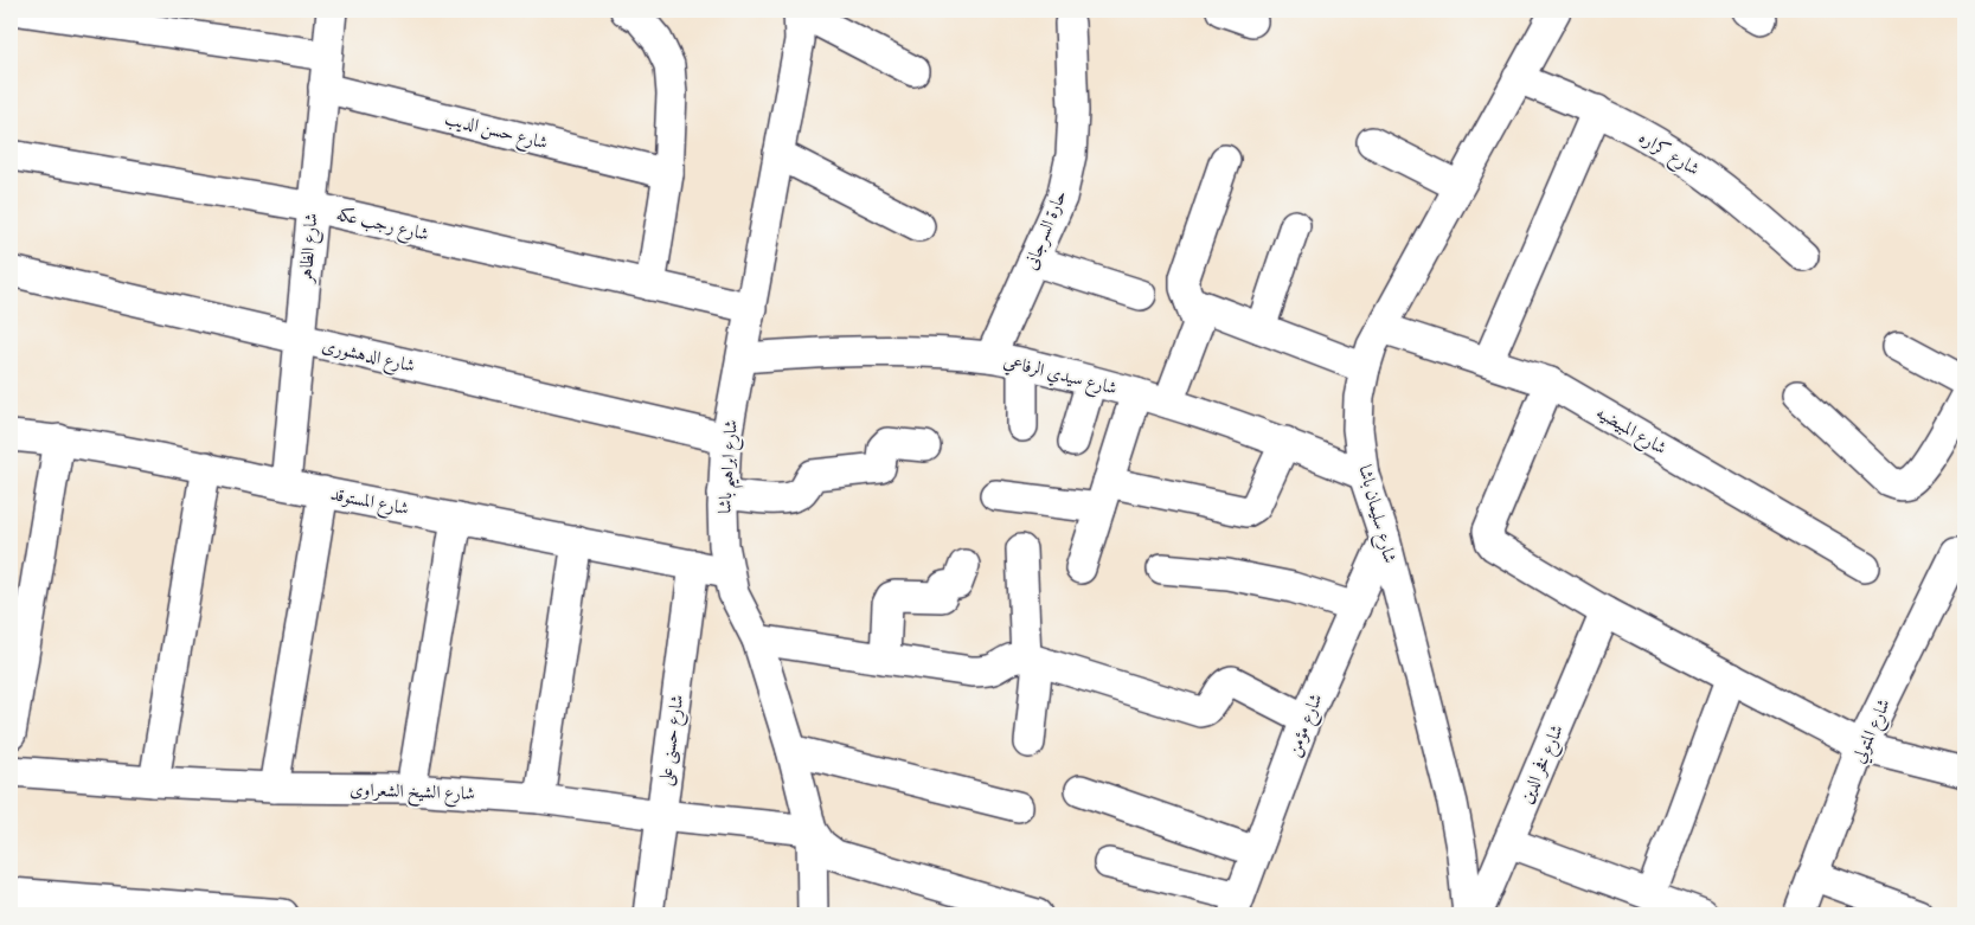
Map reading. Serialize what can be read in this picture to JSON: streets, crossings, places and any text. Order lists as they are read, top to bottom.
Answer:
{
  "streets": {
    "street": [
      "شارع حسن الديب",
      "شارع كراره",
      "شارع رجب عكه",
      "حارة السرجانى",
      "شارع الظاهر",
      "شارع الدهشورى",
      "شارع سيدي الرفاعي",
      "شارع المبيضيه",
      "شارع ابراهيم باشا",
      "شارع المستوقد",
      "شارع سليمان باشا",
      "شارع مؤمن",
      "شارع المتولي",
      "شارع حسنى على",
      "شارع فخر الدين",
      "شارع الشيخ الشعراوى"
    ]
  },
  "crossings": [
    ["شارع حسن الديب", "شارع الظاهر"],
    ["شارع كراره", "شارع سليمان باشا"],
    ["شارع رجب عكه", "شارع الظاهر"],
    ["شارع رجب عكه", "شارع ابراهيم باشا"],
    ["حارة السرجانى", "شارع سيدي الرفاعي"],
    ["شارع الظاهر", "شارع الدهشورى"],
    ["شارع الظاهر", "شارع المستوقد"],
    ["شارع الدهشورى", "شارع ابراهيم باشا"],
    ["شارع سيدي الرفاعي", "شارع ابراهيم باشا"],
    ["شارع سيدي الرفاعي", "شارع سليمان باشا"],
    ["شارع المبيضيه", "شارع سليمان باشا"],
    ["شارع ابراهيم باشا", "شارع المستوقد"],
    ["شارع ابراهيم باشا", "شارع الشيخ الشعراوى"],
    ["شارع المستوقد", "شارع حسنى على"],
    ["شارع سليمان باشا", "شارع مؤمن"],
    ["شارع حسنى على", "شارع الشيخ الشعراوى"]
  ]
}
